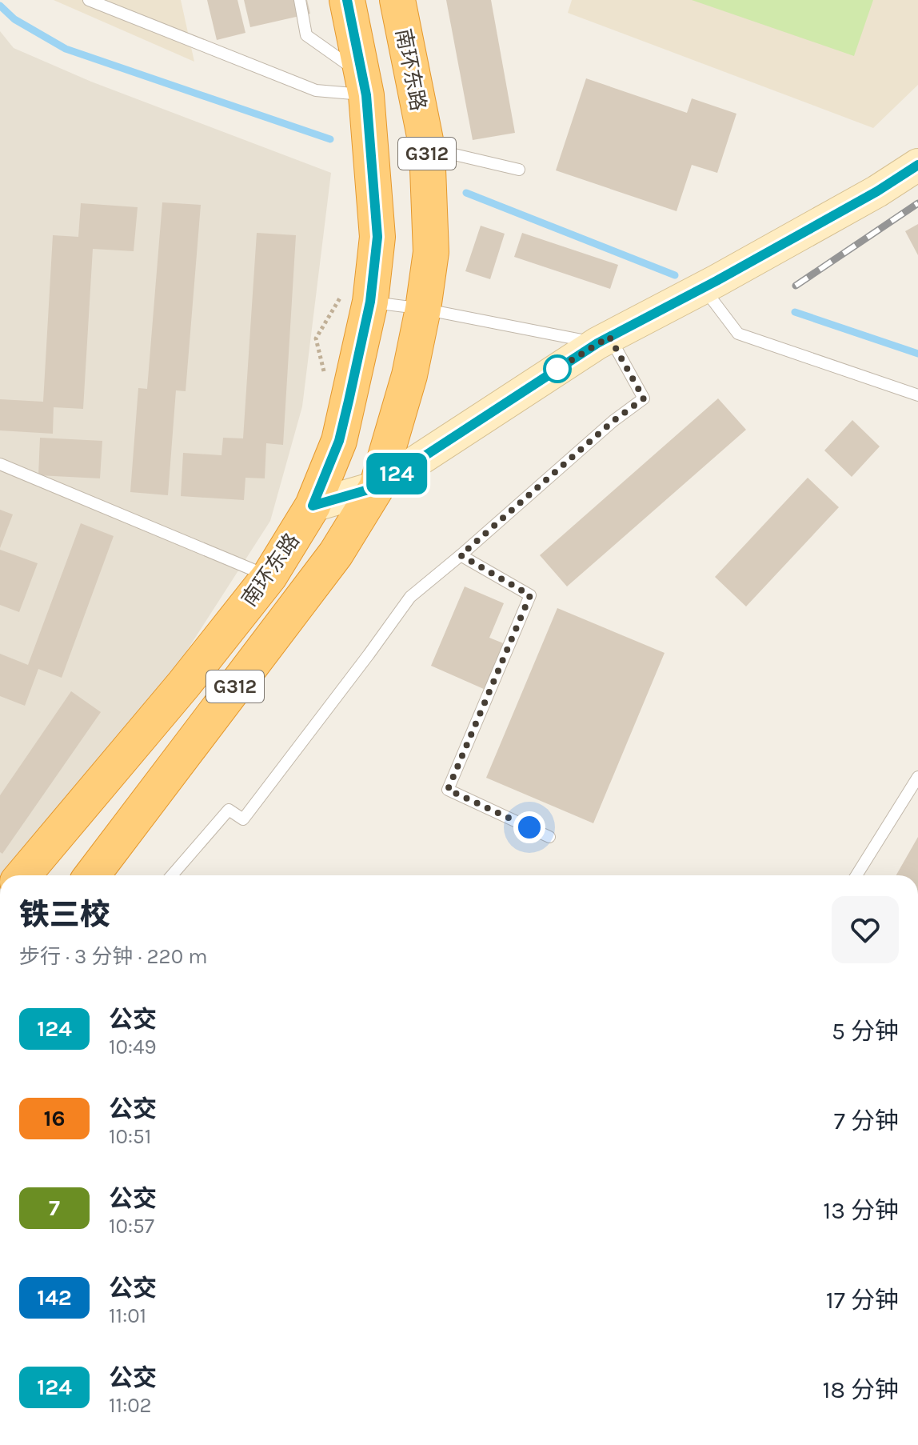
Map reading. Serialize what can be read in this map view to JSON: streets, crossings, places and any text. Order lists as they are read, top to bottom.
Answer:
{
  "streets": {
    "highway": ["南环东路", "G312"]
  },
  "lines": ["bus line 124"],
  "page": {
    "on_map": "124",
    "heading": ["铁三校", "步行 · 3 分钟 · 220 m"],
    "list": [
      {
        "mark": "124",
        "name": "公交",
        "note": "10:49",
        "value": "5 分钟"
      },
      {
        "mark": "16",
        "name": "公交",
        "note": "10:51",
        "value": "7 分钟"
      },
      {
        "mark": "7",
        "name": "公交",
        "note": "10:57",
        "value": "13 分钟"
      },
      {
        "mark": "142",
        "name": "公交",
        "note": "11:01",
        "value": "17 分钟"
      },
      {
        "mark": "124",
        "name": "公交",
        "note": "11:02",
        "value": "18 分钟"
      }
    ]
  }
}
